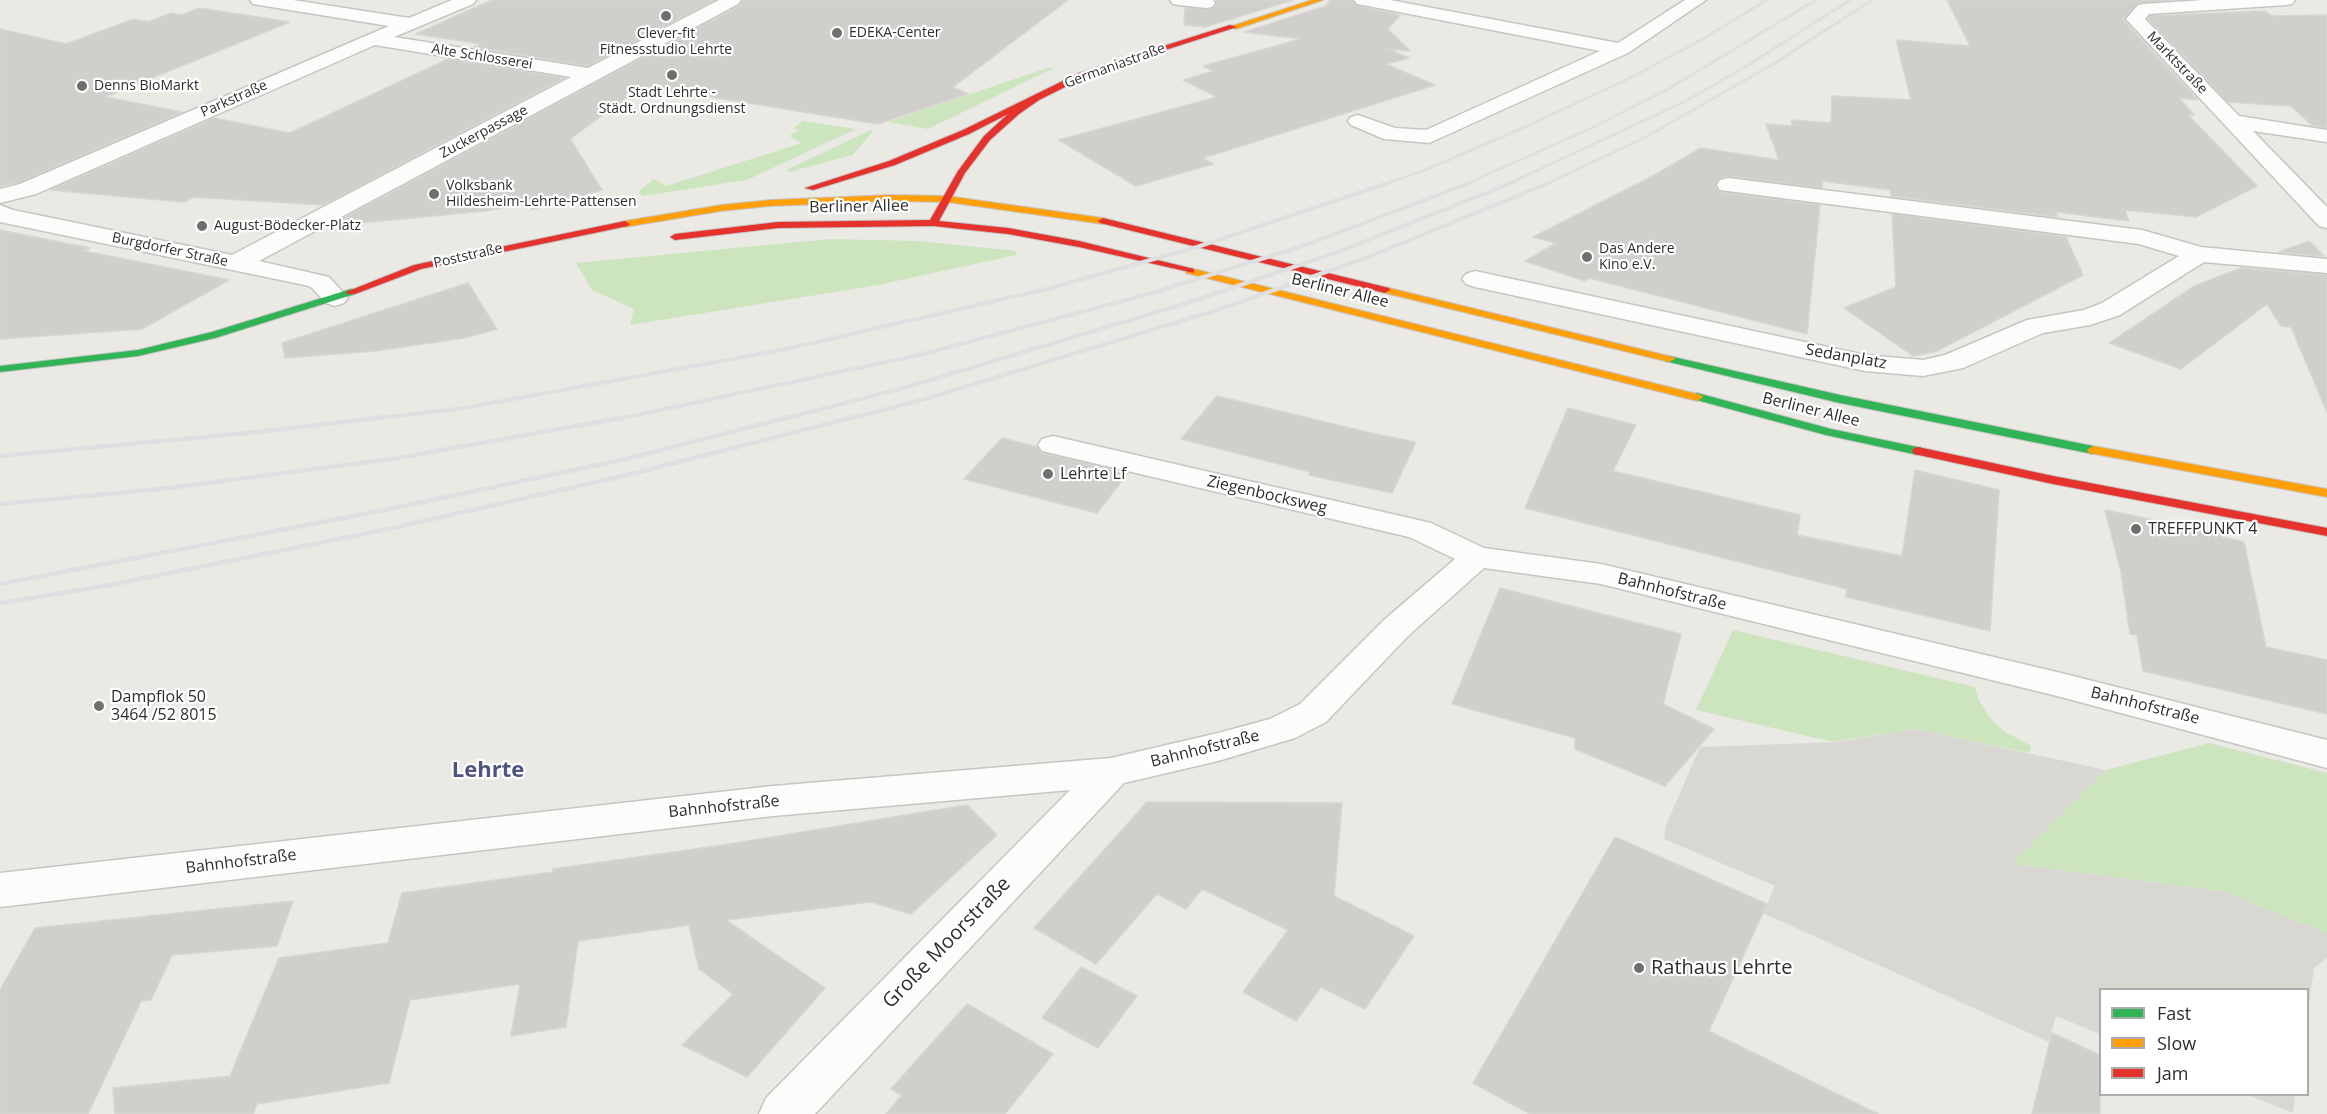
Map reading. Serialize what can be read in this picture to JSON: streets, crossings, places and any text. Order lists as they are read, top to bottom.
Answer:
{
  "streets": {
    "main road": ["Germaniastraße", "Berliner Allee", "Poststraße"],
    "street": [
      "Alte Schlosserei",
      "Marktstraße",
      "Parkstraße",
      "Zuckerpassage",
      "Burgdorfer Straße",
      "Sedanplatz",
      "Ziegenbocksweg",
      "Bahnhofstraße",
      "Große Moorstraße"
    ]
  },
  "crossings": [
    ["Alte Schlosserei", "Parkstraße"],
    ["Alte Schlosserei", "Zuckerpassage"],
    ["Germaniastraße", "Berliner Allee"],
    ["Germaniastraße", "Poststraße"],
    ["Zuckerpassage", "Burgdorfer Straße"],
    ["Berliner Allee", "Poststraße"],
    ["Burgdorfer Straße", "Poststraße"],
    ["Ziegenbocksweg", "Bahnhofstraße"],
    ["Bahnhofstraße", "Große Moorstraße"]
  ],
  "districts": ["Lehrte"],
  "places": [
    "Clever-fit Fitnessstudio Lehrte",
    "EDEKA-Center",
    "Stadt Lehrte - Städt. Ordnungsdienst",
    "Denns BioMarkt",
    "Volksbank Hildesheim-Lehrte-Pattensen",
    "August-Bödecker-Platz",
    "Das Andere Kino e.V.",
    "Lehrte Lf",
    "TREFFPUNKT 4",
    "Dampflok 50 3464 /52 8015",
    "Rathaus Lehrte"
  ],
  "legend": ["Fast", "Slow", "Jam"]
}
